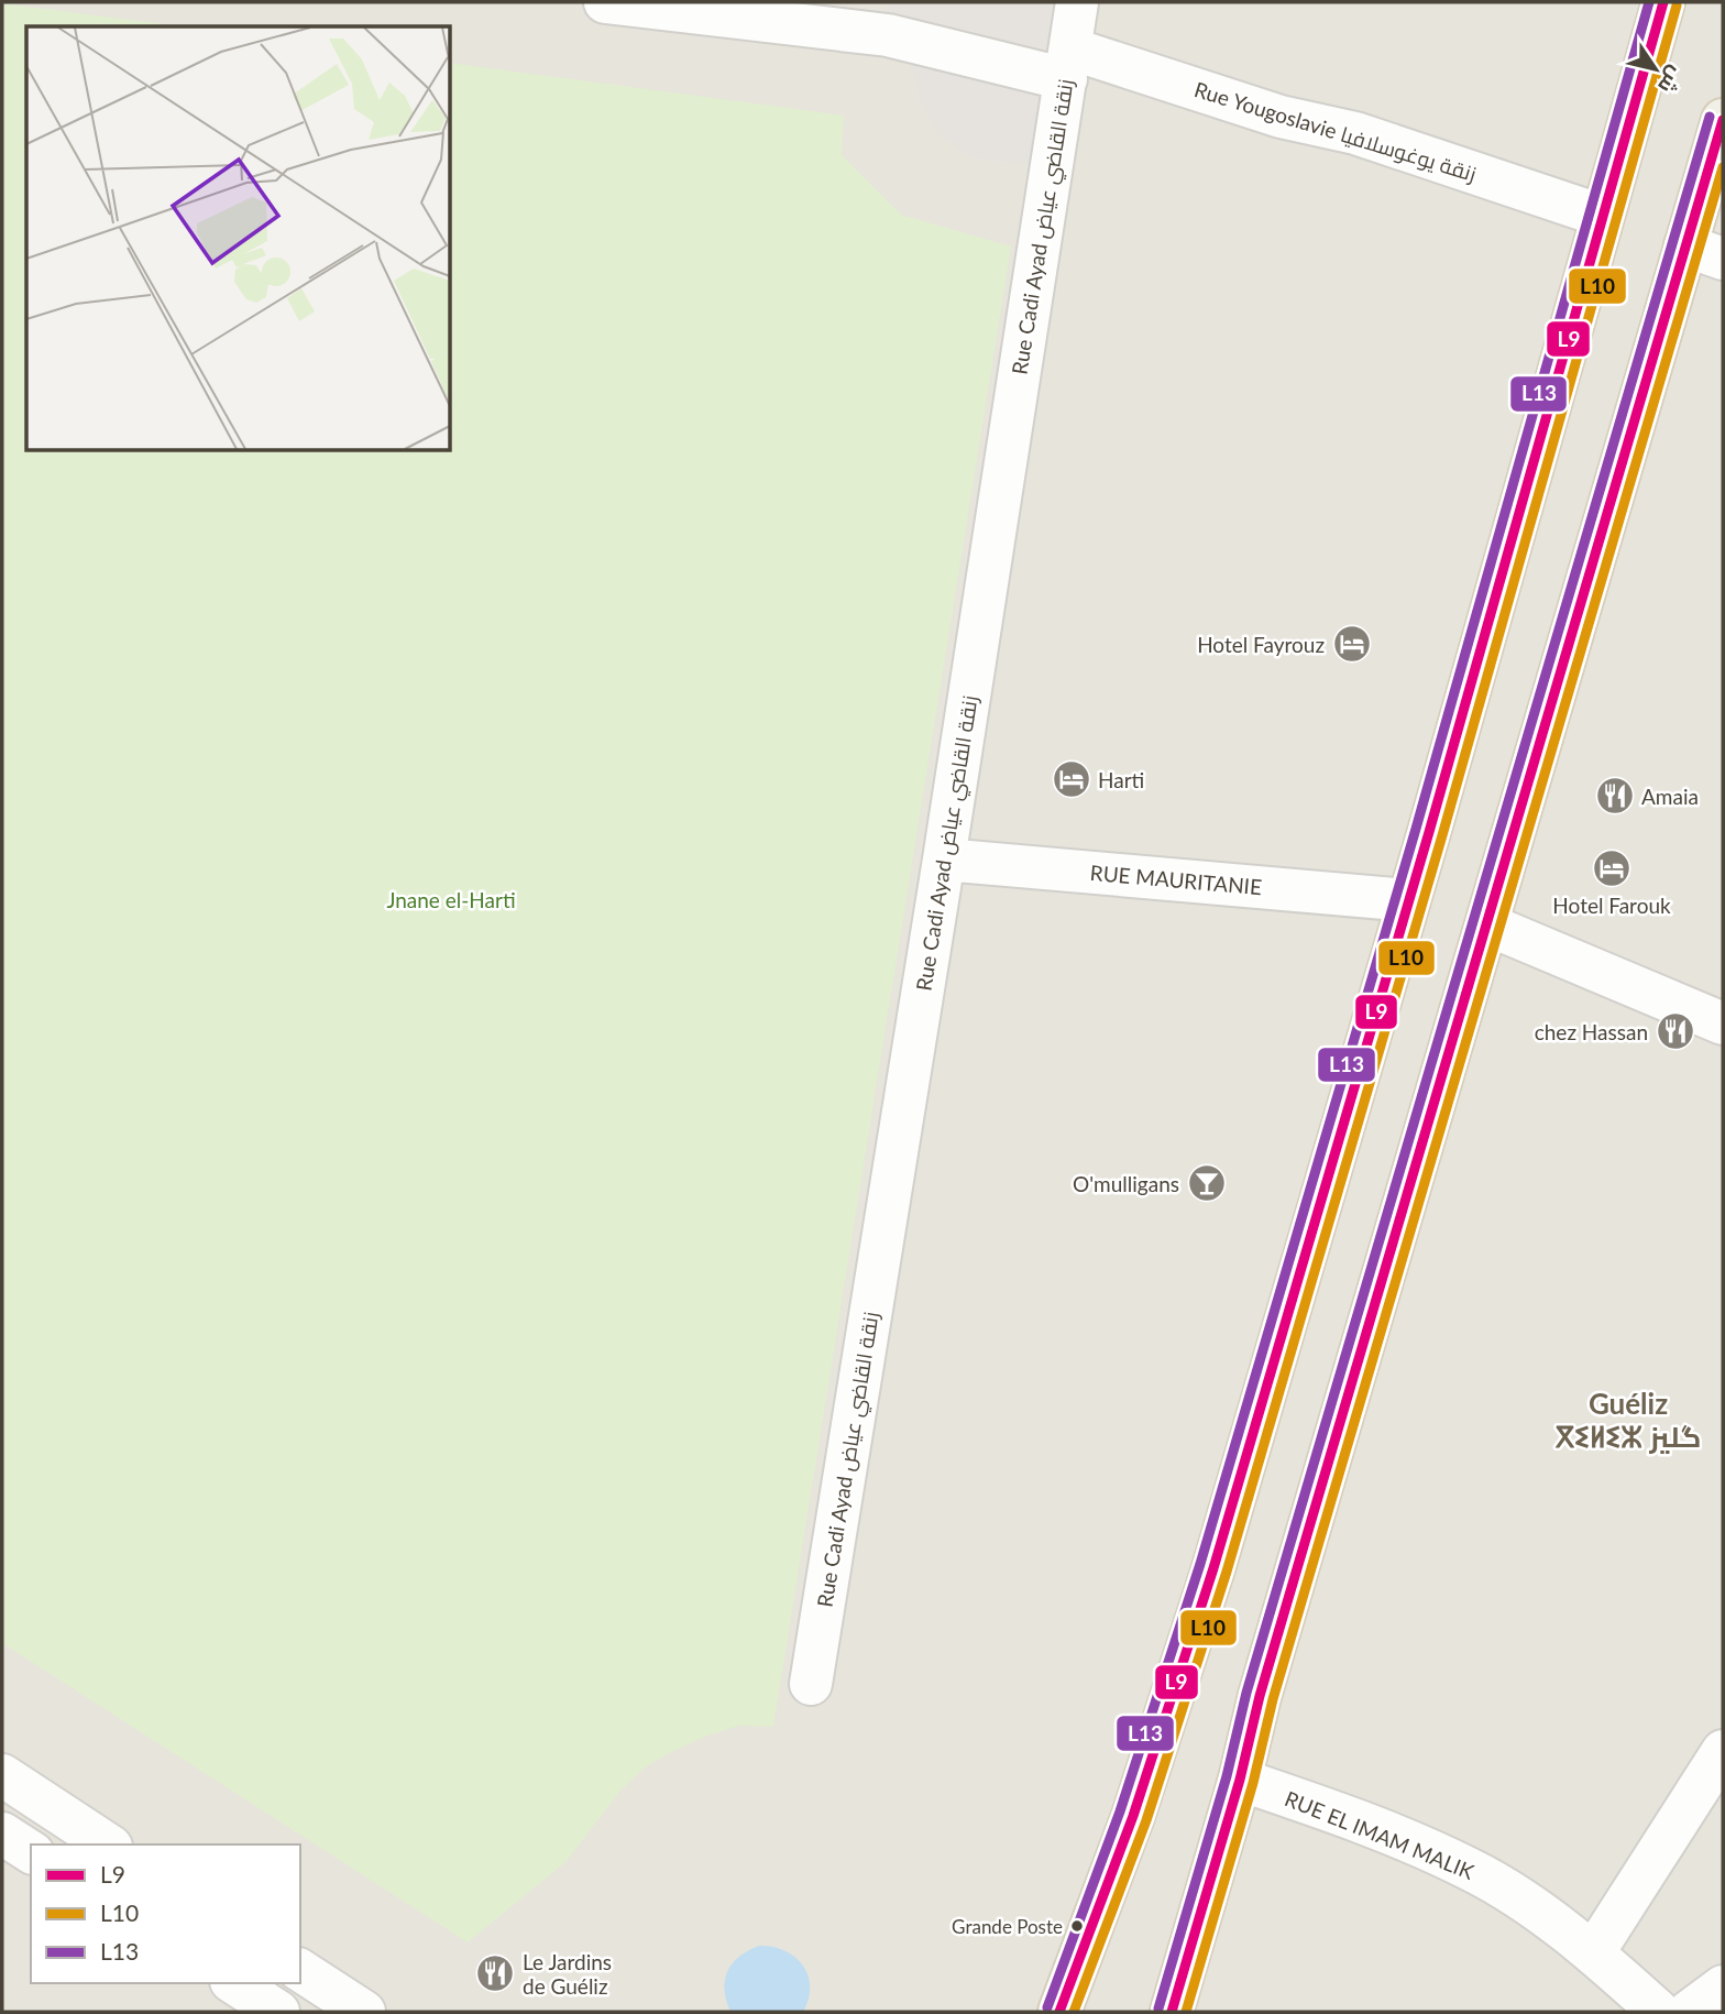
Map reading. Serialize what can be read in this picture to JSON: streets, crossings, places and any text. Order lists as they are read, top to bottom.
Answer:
{
  "streets": {
    "street": [
      "Rue Yougoslavie زنقة يوغوسلافيا",
      "Rue Cadi Ayad زنقة القاضي عياض",
      "RUE MAURITANIE",
      "RUE EL IMAM MALIK"
    ]
  },
  "crossings": [
    ["Rue Yougoslavie زنقة يوغوسلافيا", "Rue Cadi Ayad زنقة القاضي عياض"],
    ["Rue Cadi Ayad زنقة القاضي عياض", "RUE MAURITANIE"]
  ],
  "districts": ["Guéliz ⴳⵉⵍⵉⵣ گليز"],
  "parks": ["Jnane el-Harti"],
  "places": {
    "hotel": ["Hotel Fayrouz", "Harti", "Hotel Farouk"],
    "restaurant": ["Amaia", "chez Hassan", "Le Jardins de Guéliz"],
    "bar": ["O'mulligans"],
    "other": ["Grande Poste"]
  },
  "lines": ["transit line L9", "transit line L13", "transit line L10"],
  "legend": ["L9", "L10", "L13"],
  "north": "bottom right"
}
